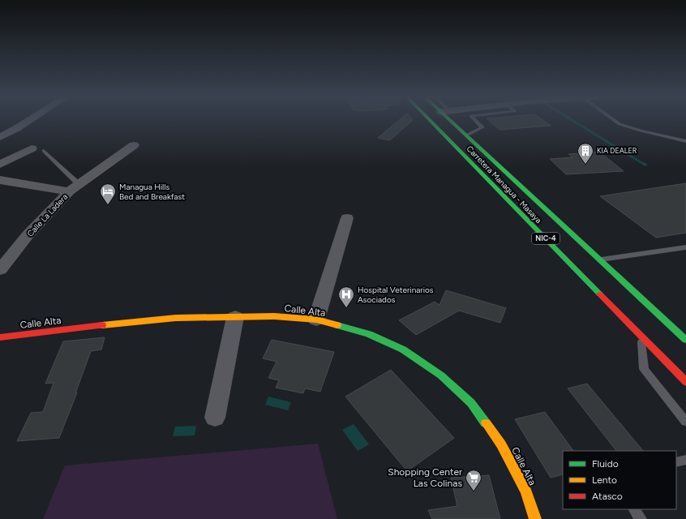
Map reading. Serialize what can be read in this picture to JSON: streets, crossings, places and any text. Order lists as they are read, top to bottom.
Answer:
{
  "streets": {
    "main road": ["Carretera Managua - Masaya", "NIC-4", "Calle Alta"],
    "street": ["Calle La Ladera"]
  },
  "places": {
    "building": ["KIA DEALER"],
    "hotel": ["Managua Hills Bed and Breakfast"],
    "hospital": ["Hospital Veterinarios Asociados"],
    "supermarket": ["Shopping Center Las Colinas"]
  },
  "legend": ["Fluido", "Lento", "Atasco"]
}
